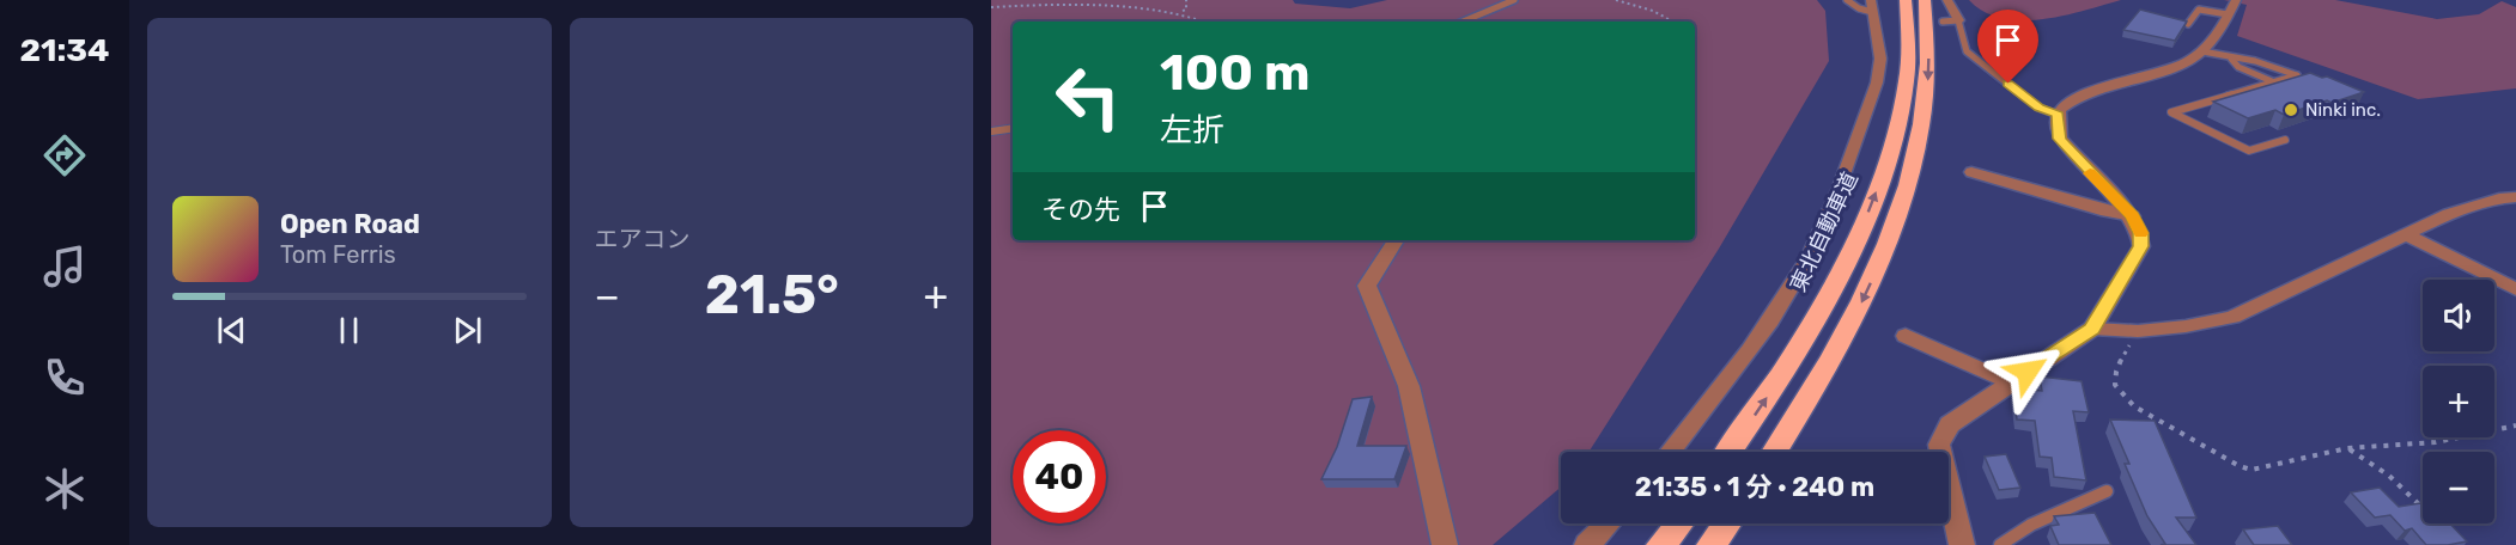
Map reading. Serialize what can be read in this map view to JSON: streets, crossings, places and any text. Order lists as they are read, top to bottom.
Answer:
{
  "streets": {
    "highway": ["東北自動車道"]
  },
  "places": ["Ninki inc."],
  "page": {
    "tabs": "21:34",
    "tile": "エアコン",
    "turn": ["100 m", "左折"],
    "then": "その先",
    "song": ["Open Road", "Tom Ferris"],
    "heat": ["−", "21.5°", "+"],
    "map_buttons": ["+", "−"],
    "limit": "40",
    "trip": "21:35 · 1 分 · 240 m"
  }
}
